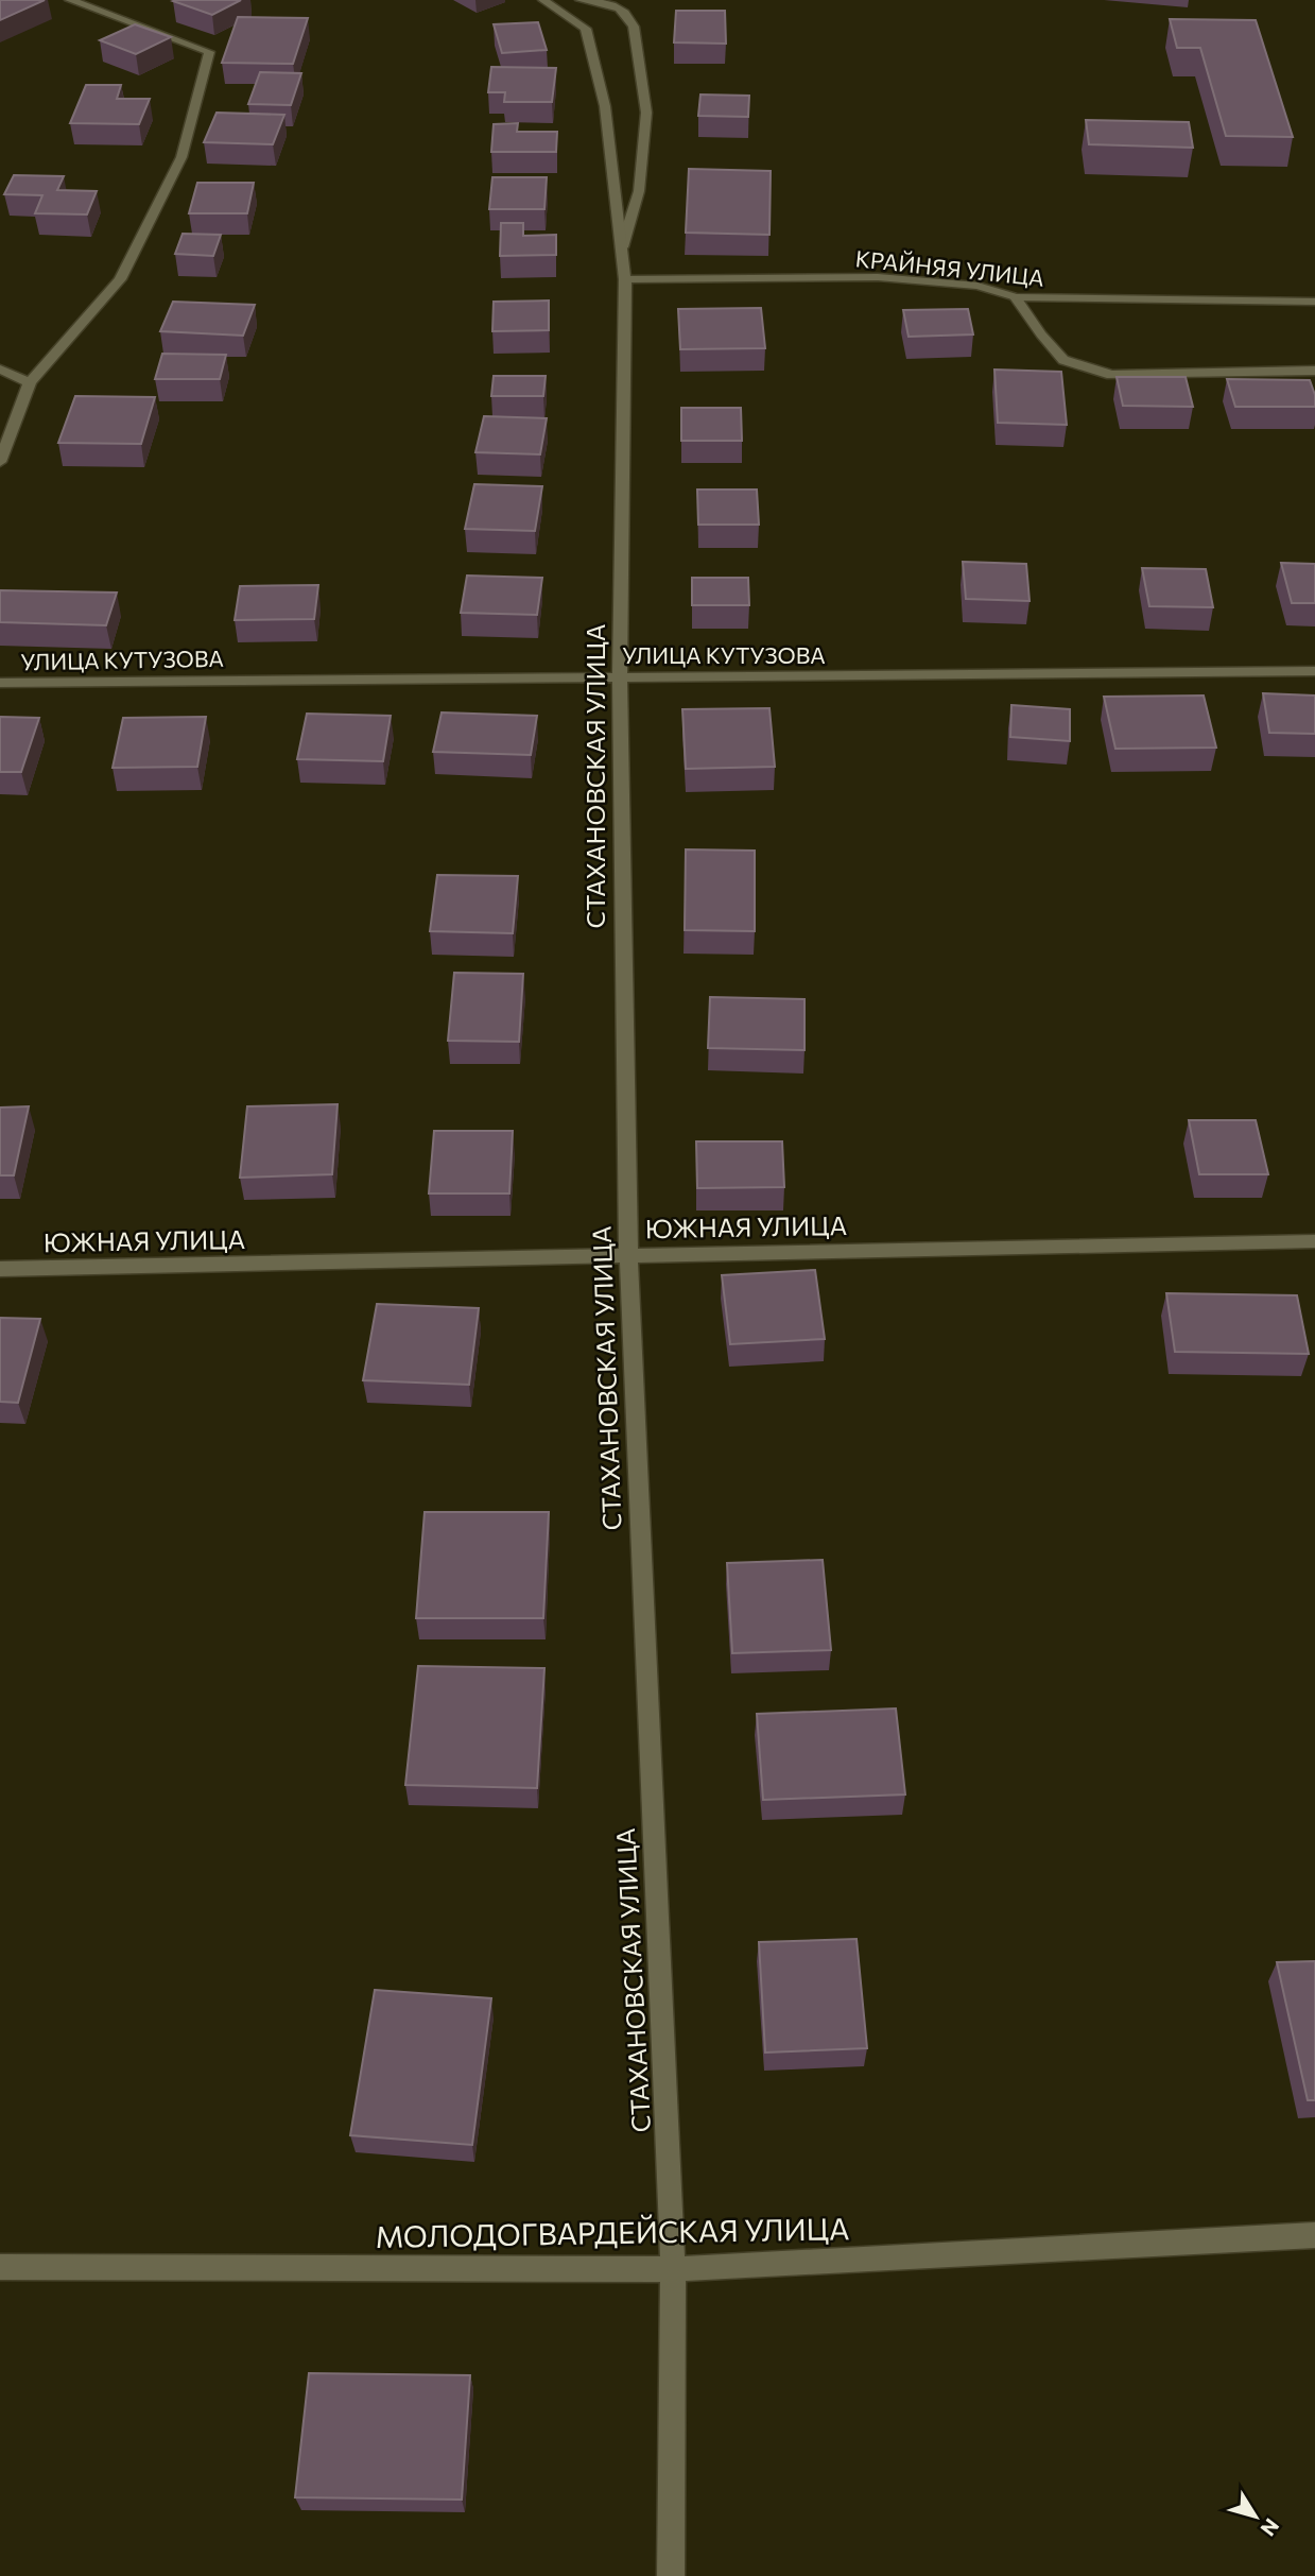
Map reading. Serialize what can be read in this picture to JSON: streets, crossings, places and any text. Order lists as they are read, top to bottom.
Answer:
{
  "streets": {
    "street": [
      "КРАЙНЯЯ УЛИЦА",
      "УЛИЦА КУТУЗОВА",
      "СТАХАНОВСКАЯ УЛИЦА",
      "ЮЖНАЯ УЛИЦА",
      "МОЛОДОГВАРДЕЙСКАЯ УЛИЦА"
    ]
  },
  "crossings": [
    ["КРАЙНЯЯ УЛИЦА", "СТАХАНОВСКАЯ УЛИЦА"],
    ["УЛИЦА КУТУЗОВА", "СТАХАНОВСКАЯ УЛИЦА"],
    ["СТАХАНОВСКАЯ УЛИЦА", "ЮЖНАЯ УЛИЦА"],
    ["СТАХАНОВСКАЯ УЛИЦА", "МОЛОДОГВАРДЕЙСКАЯ УЛИЦА"]
  ],
  "north": "bottom right"
}
